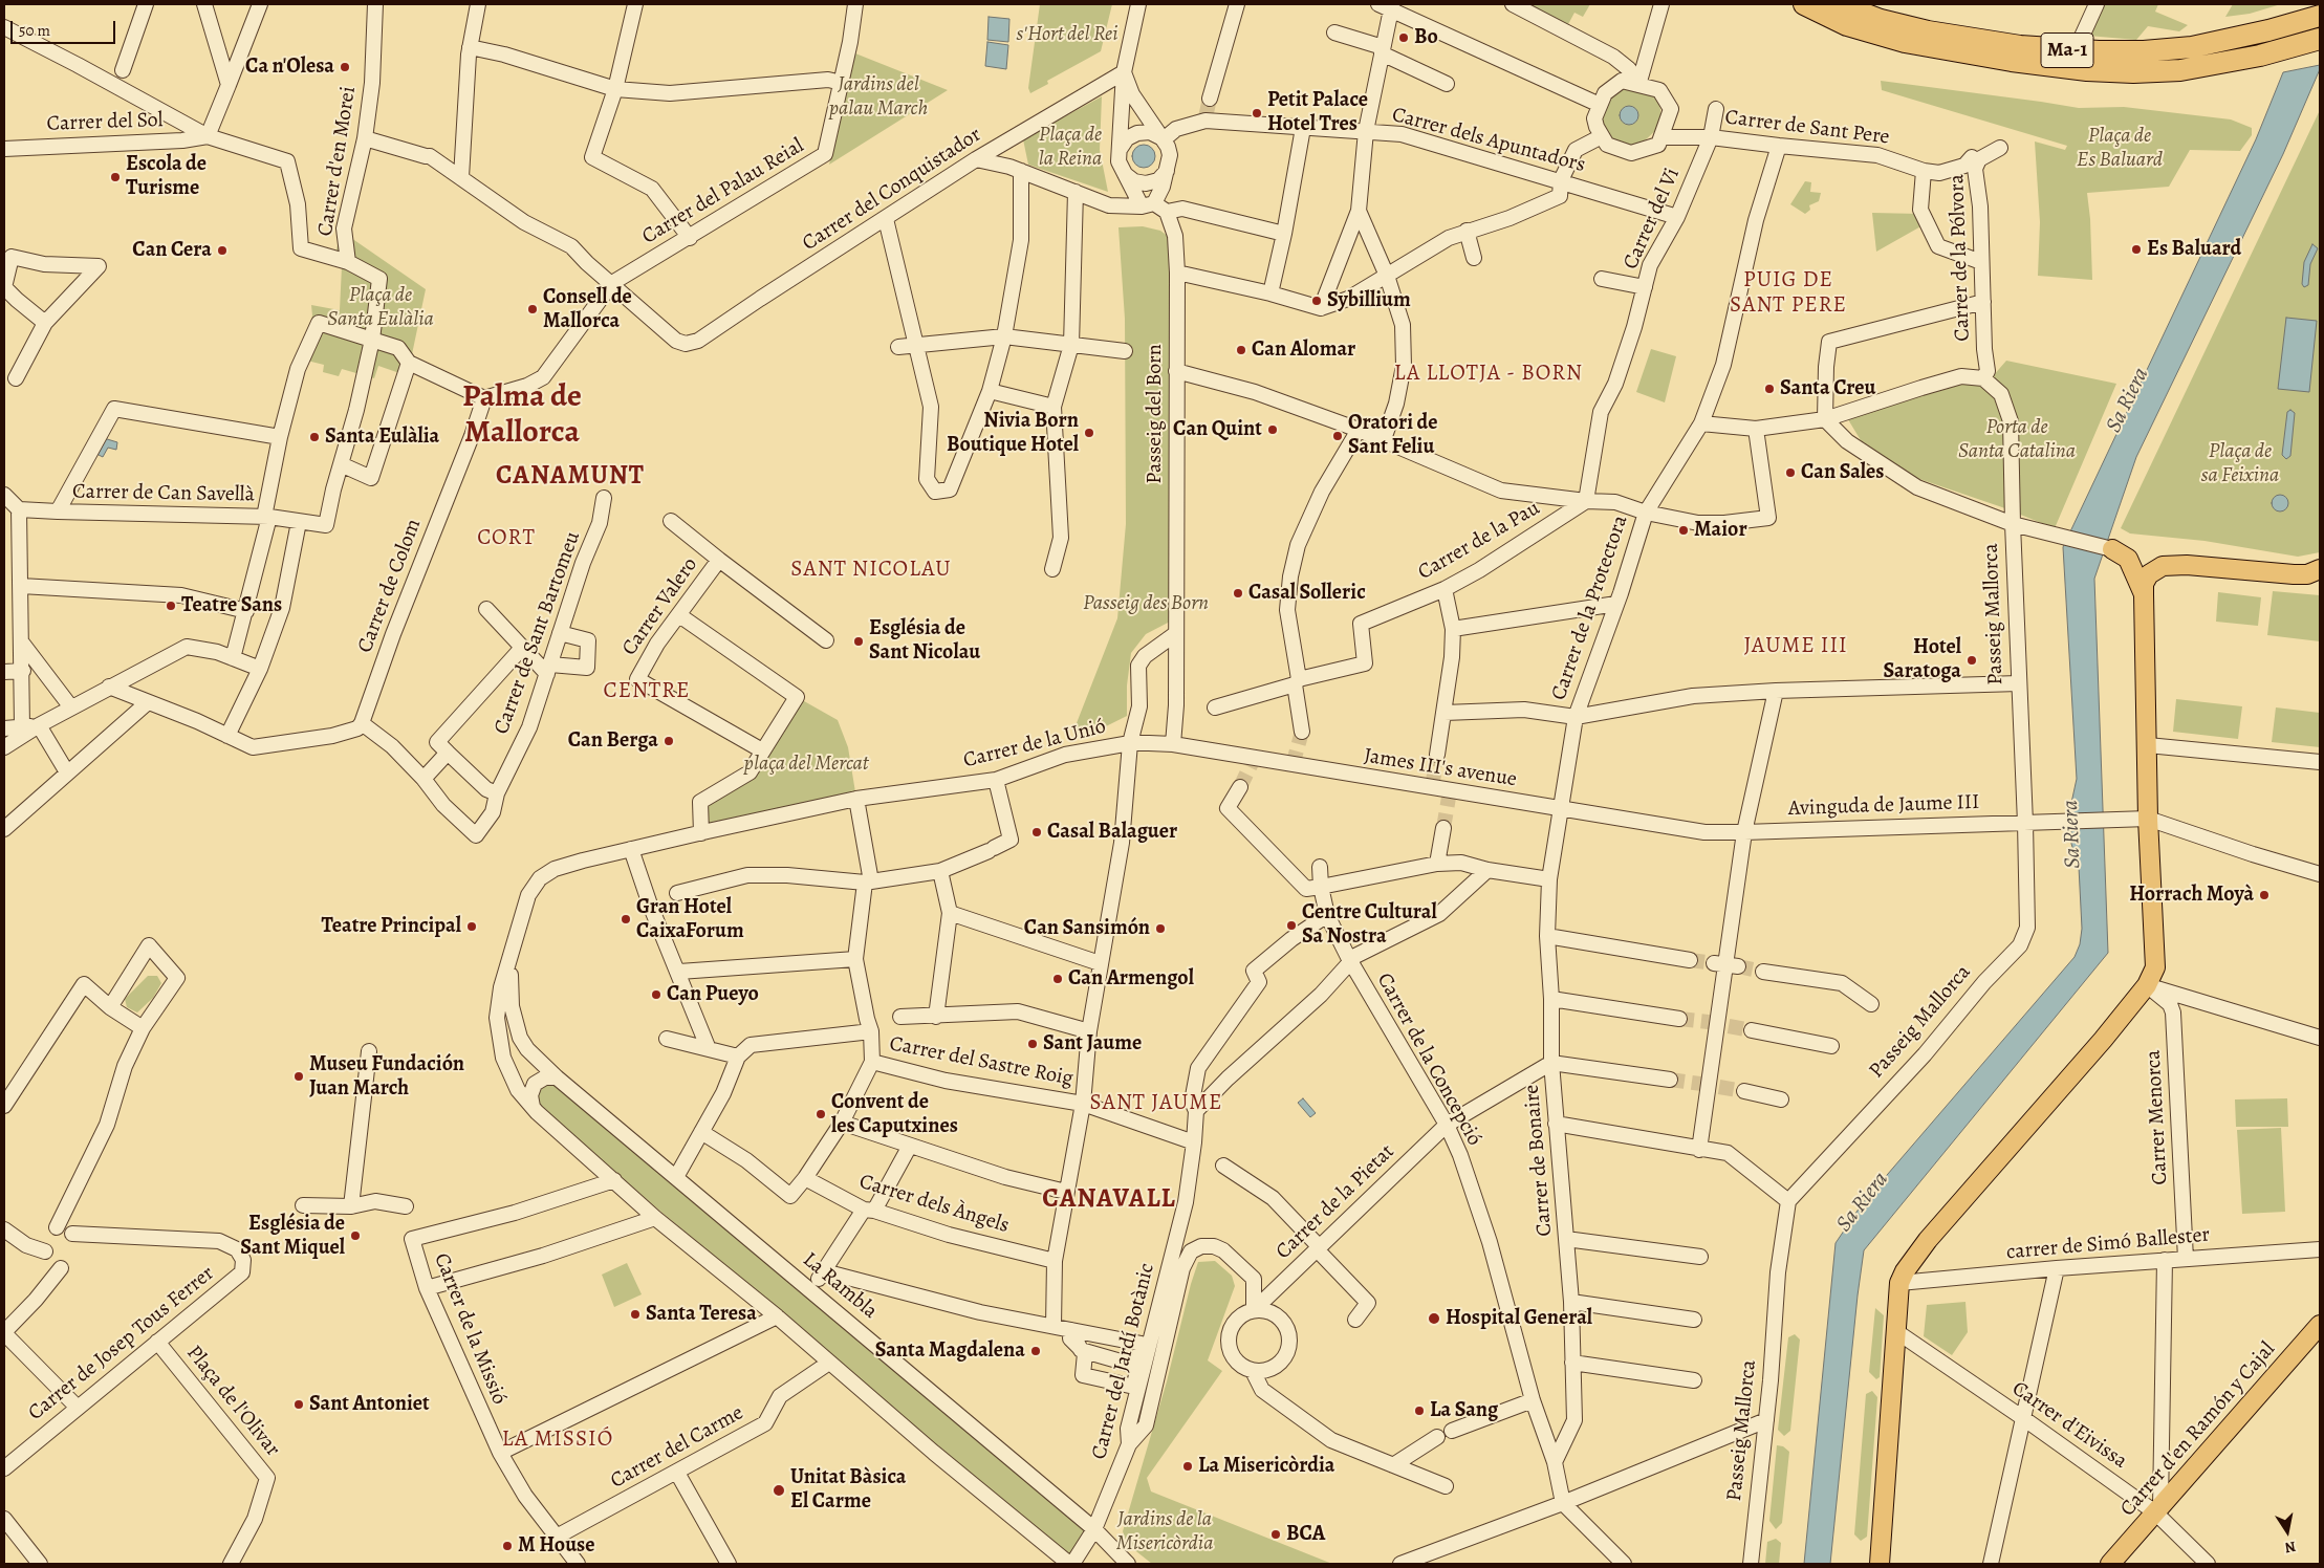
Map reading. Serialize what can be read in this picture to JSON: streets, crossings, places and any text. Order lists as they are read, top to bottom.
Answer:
{
  "streets": {
    "highway": ["Ma-1"],
    "main road": ["Carrer d'en Ramón y Cajal"],
    "street": [
      "Carrer del Sol",
      "Carrer de Sant Pere",
      "Carrer dels Apuntadors",
      "Carrer d'en Morei",
      "Carrer del Conquistador",
      "Carrer del Palau Reial",
      "Carrer del Vi",
      "Carrer de la Pólvora",
      "Passeig del Born",
      "Carrer de Can Savellà",
      "Carrer de la Pau",
      "Carrer de Colom",
      "Carrer Valero",
      "Carrer de la Protectora",
      "Passeig Mallorca",
      "Carrer de Sant Bartomeu",
      "Carrer de la Unió",
      "James III's avenue",
      "Avinguda de Jaume III",
      "Carrer de la Concepció",
      "Carrer del Sastre Roig",
      "Carrer Menorca",
      "Carrer de Bonaire",
      "Carrer de la Pietat",
      "Carrer dels Àngels",
      "carrer de Simó Ballester",
      "La Rambla",
      "Carrer de la Missió",
      "Carrer de Josep Tous Ferrer",
      "Carrer del Jardí Botànic",
      "Plaça de l'Olivar",
      "Carrer d'Eivissa",
      "Carrer del Carme"
    ]
  },
  "crossings": [
    ["Carrer de Sant Pere", "Carrer del Vi"],
    ["Carrer de Sant Pere", "Carrer de la Protectora"],
    ["Carrer dels Apuntadors", "Carrer del Vi"],
    ["Carrer del Conquistador", "Carrer del Palau Reial"],
    ["Carrer del Palau Reial", "Carrer de Colom"],
    ["Carrer del Vi", "Carrer de la Pau"],
    ["Passeig del Born", "James III's avenue"],
    ["Carrer de la Protectora", "James III's avenue"],
    ["Carrer de la Protectora", "Carrer de Bonaire"],
    ["Passeig Mallorca", "Avinguda de Jaume III"],
    ["Carrer de la Unió", "James III's avenue"],
    ["James III's avenue", "Avinguda de Jaume III"],
    ["James III's avenue", "Carrer de Bonaire"],
    ["Carrer de la Concepció", "Carrer de Bonaire"],
    ["Carrer de la Concepció", "Carrer de la Pietat"],
    ["Carrer de la Concepció", "Carrer del Jardí Botànic"],
    ["Carrer del Sastre Roig", "Carrer del Jardí Botànic"],
    ["Carrer Menorca", "carrer de Simó Ballester"],
    ["Carrer de Bonaire", "Carrer de la Pietat"],
    ["La Rambla", "Carrer del Jardí Botànic"],
    ["Carrer de la Missió", "Carrer del Carme"],
    ["Carrer de Josep Tous Ferrer", "Plaça de l'Olivar"],
    ["Carrer d'Eivissa", "Carrer d'en Ramón y Cajal"]
  ],
  "districts": [
    "PUIG DE SANT PERE",
    "LA LLOTJA - BORN",
    "Palma de Mallorca",
    "CANAMUNT",
    "CORT",
    "SANT NICOLAU",
    "JAUME III",
    "CENTRE",
    "SANT JAUME",
    "CANAVALL",
    "LA MISSIÓ"
  ],
  "water": ["Sa Riera"],
  "parks": [
    "s'Hort del Rei",
    "Jardins del palau March",
    "Plaça de la Reina",
    "Plaça de Es Baluard",
    "Plaça de Santa Eulàlia",
    "Porta de Santa Catalina",
    "Plaça de sa Feixina",
    "Passeig des Born",
    "plaça del Mercat",
    "Jardins de la Misericòrdia"
  ],
  "places": [
    "Bo",
    "Ca n'Olesa",
    "Petit Palace Hotel Tres",
    "Escola de Turisme",
    "Es Baluard",
    "Can Cera",
    "Sybillium",
    "Consell de Mallorca",
    "Can Alomar",
    "Santa Creu",
    "Can Quint",
    "Nivia Born Boutique Hotel",
    "Oratori de Sant Feliu",
    "Santa Eulàlia",
    "Can Sales",
    "Maior",
    "Casal Solleric",
    "Teatre Sans",
    "Església de Sant Nicolau",
    "Hotel Saratoga",
    "Can Berga",
    "Casal Balaguer",
    "Horrach Moyà",
    "Gran Hotel CaixaForum",
    "Centre Cultural Sa Nostra",
    "Teatre Principal",
    "Can Sansimón",
    "Can Armengol",
    "Can Pueyo",
    "Sant Jaume",
    "Museu Fundación Juan March",
    "Convent de les Caputxines",
    "Església de Sant Miquel",
    "Santa Teresa",
    "Hospital General",
    "Santa Magdalena",
    "Sant Antoniet",
    "La Sang",
    "La Misericòrdia",
    "Unitat Bàsica El Carme",
    "BCA",
    "M House"
  ],
  "scale_bar": "50 m",
  "north": "bottom"
}
